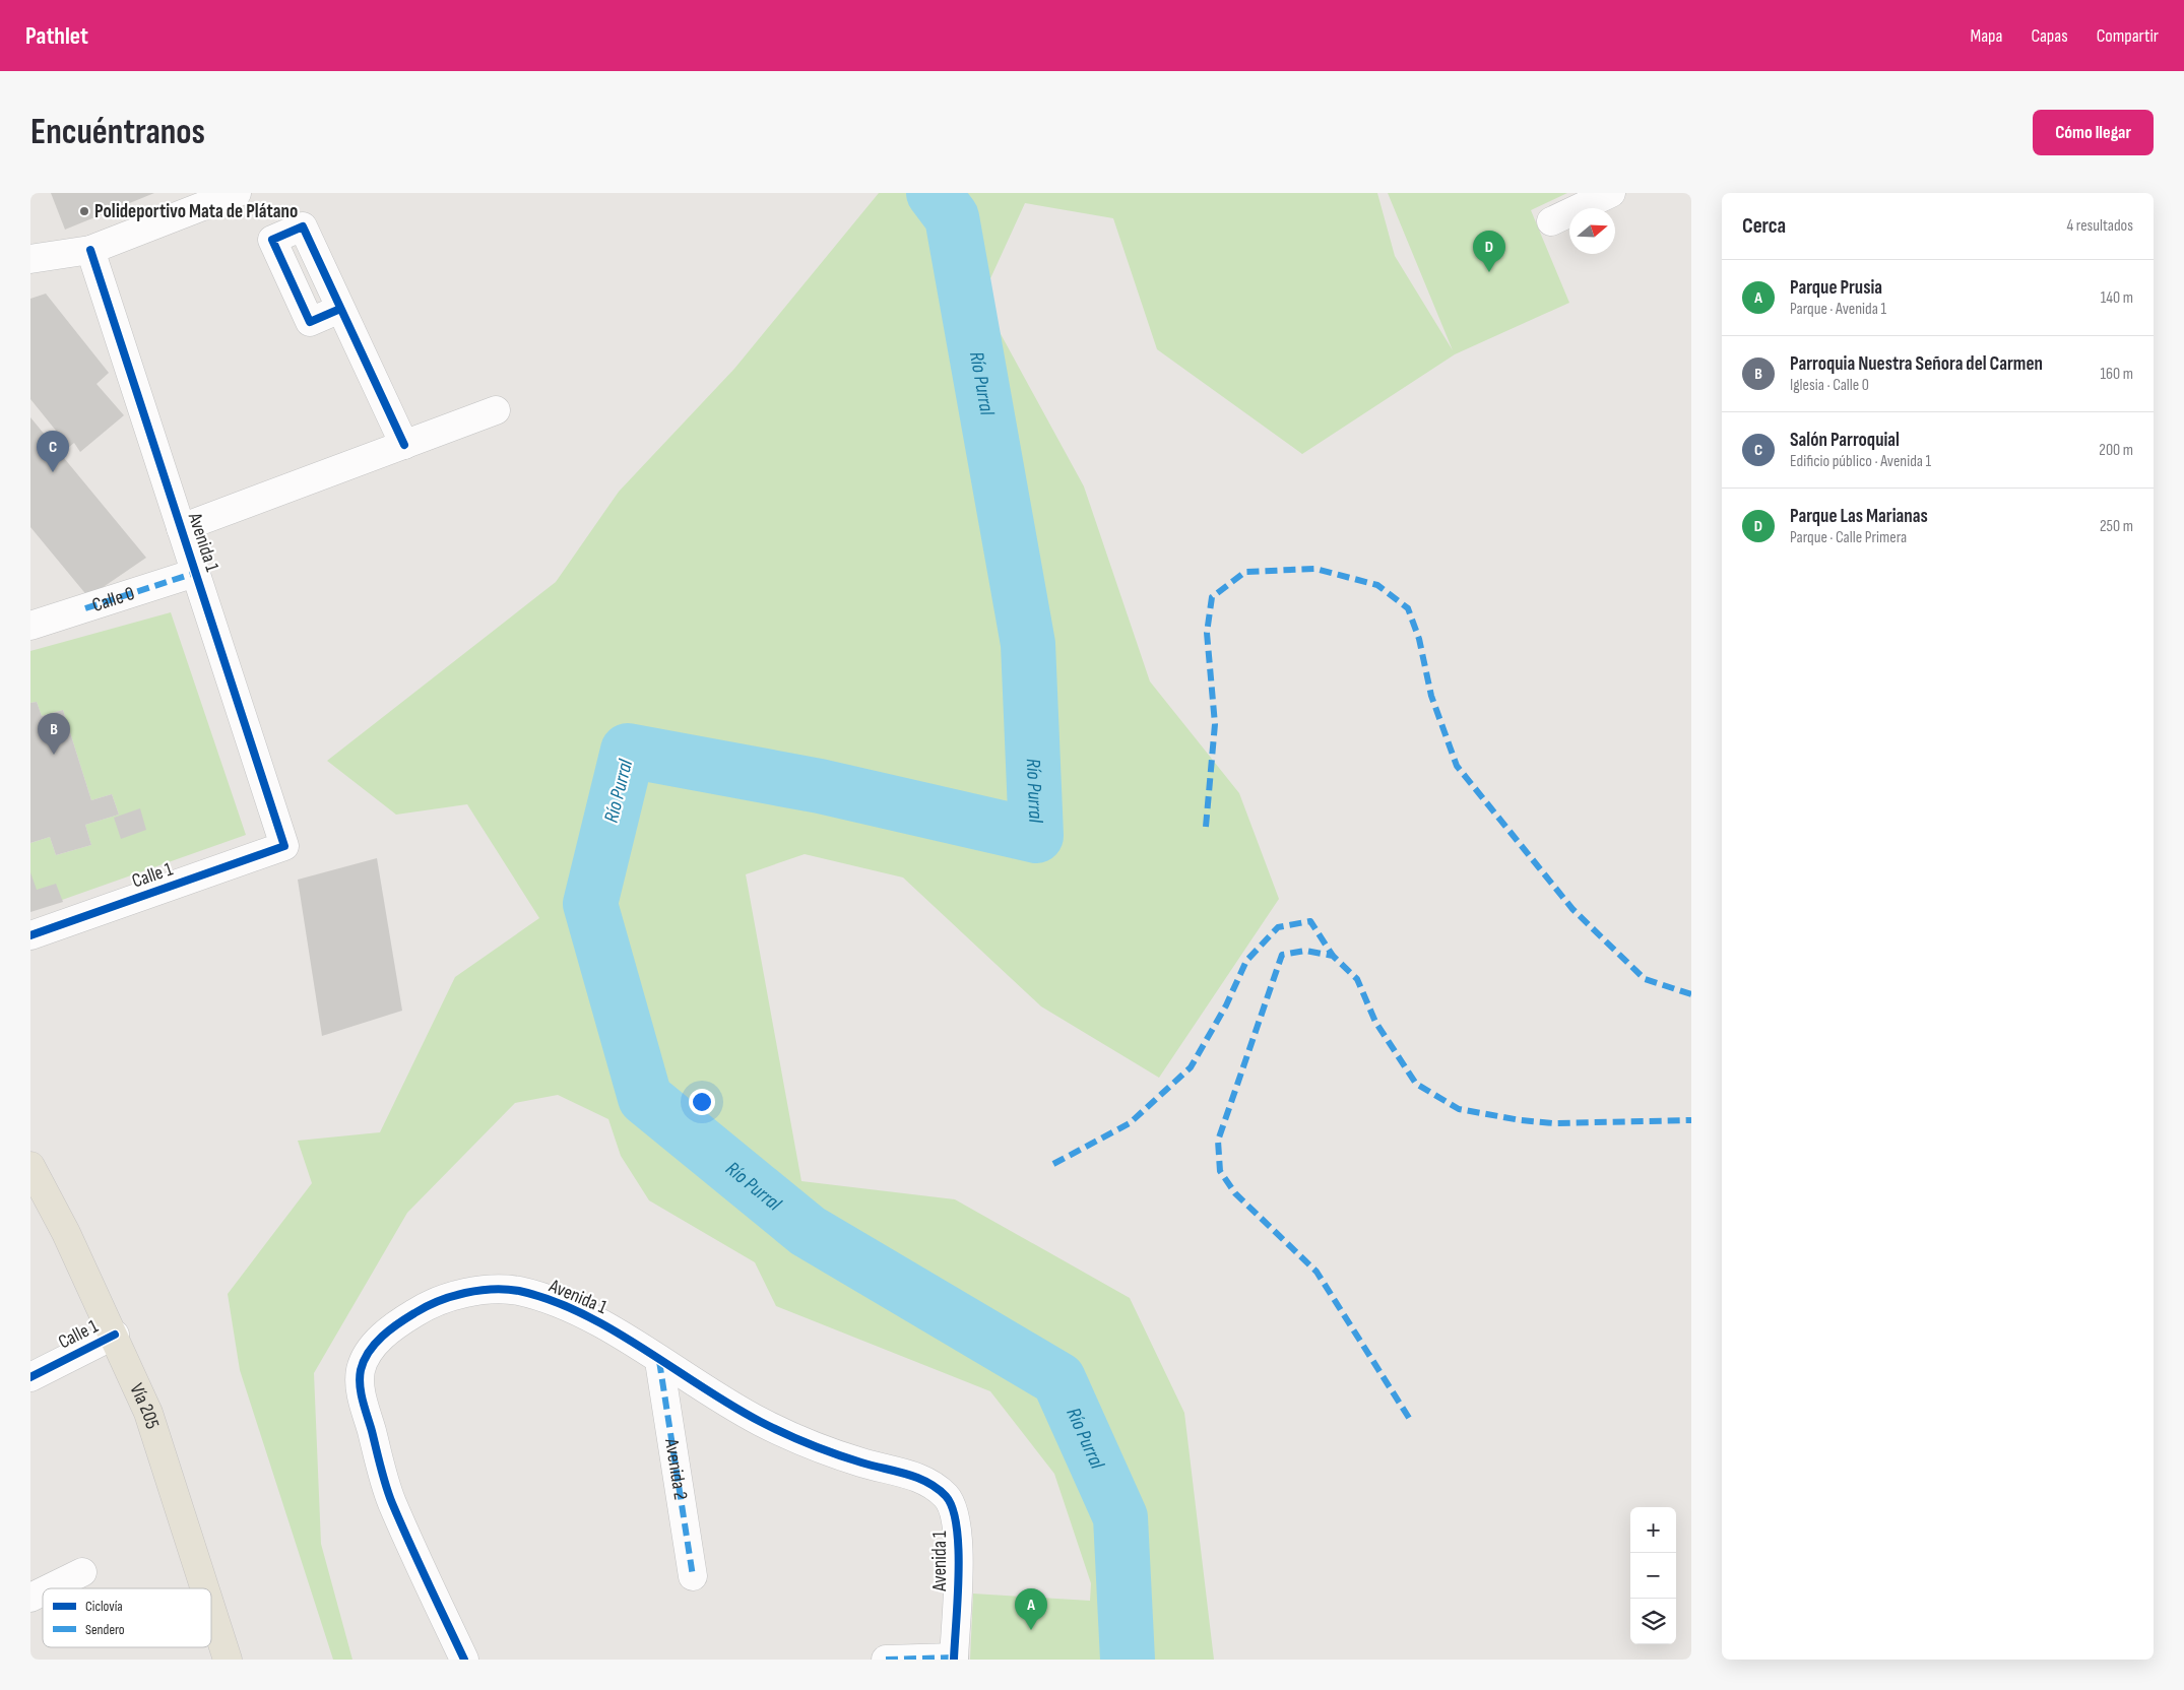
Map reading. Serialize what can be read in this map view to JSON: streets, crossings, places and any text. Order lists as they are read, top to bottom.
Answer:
{
  "streets": {
    "main road": ["Vía 205"],
    "street": [
      "Avenida 1",
      "Calle 0",
      "Calle 1",
      "Avenida 2"
    ]
  },
  "crossings": [
    ["Avenida 1", "Calle 0"],
    ["Avenida 1", "Calle 1"],
    ["Avenida 1", "Avenida 2"],
    ["Calle 1", "Vía 205"]
  ],
  "water": ["Río Purral"],
  "places": ["Polideportivo Mata de Plátano"],
  "legend": ["Ciclovía", "Sendero"],
  "north": "right",
  "page": {
    "header": "Pathlet",
    "nav": ["Mapa", "Capas", "Compartir"],
    "buttons": "Cómo llegar",
    "title": "Encuéntranos",
    "heading": ["Cerca", "4 resultados"],
    "pins": [
      "D",
      "C",
      "B",
      "A"
    ],
    "list": [
      {
        "mark": "A",
        "name": "Parque Prusia",
        "note": "Parque · Avenida 1",
        "value": "140 m"
      },
      {
        "mark": "B",
        "name": "Parroquia Nuestra Señora del Carmen",
        "note": "Iglesia · Calle 0",
        "value": "160 m"
      },
      {
        "mark": "C",
        "name": "Salón Parroquial",
        "note": "Edificio público · Avenida 1",
        "value": "200 m"
      },
      {
        "mark": "D",
        "name": "Parque Las Marianas",
        "note": "Parque · Calle Primera",
        "value": "250 m"
      }
    ],
    "map_buttons": ["+", "−"]
  }
}
